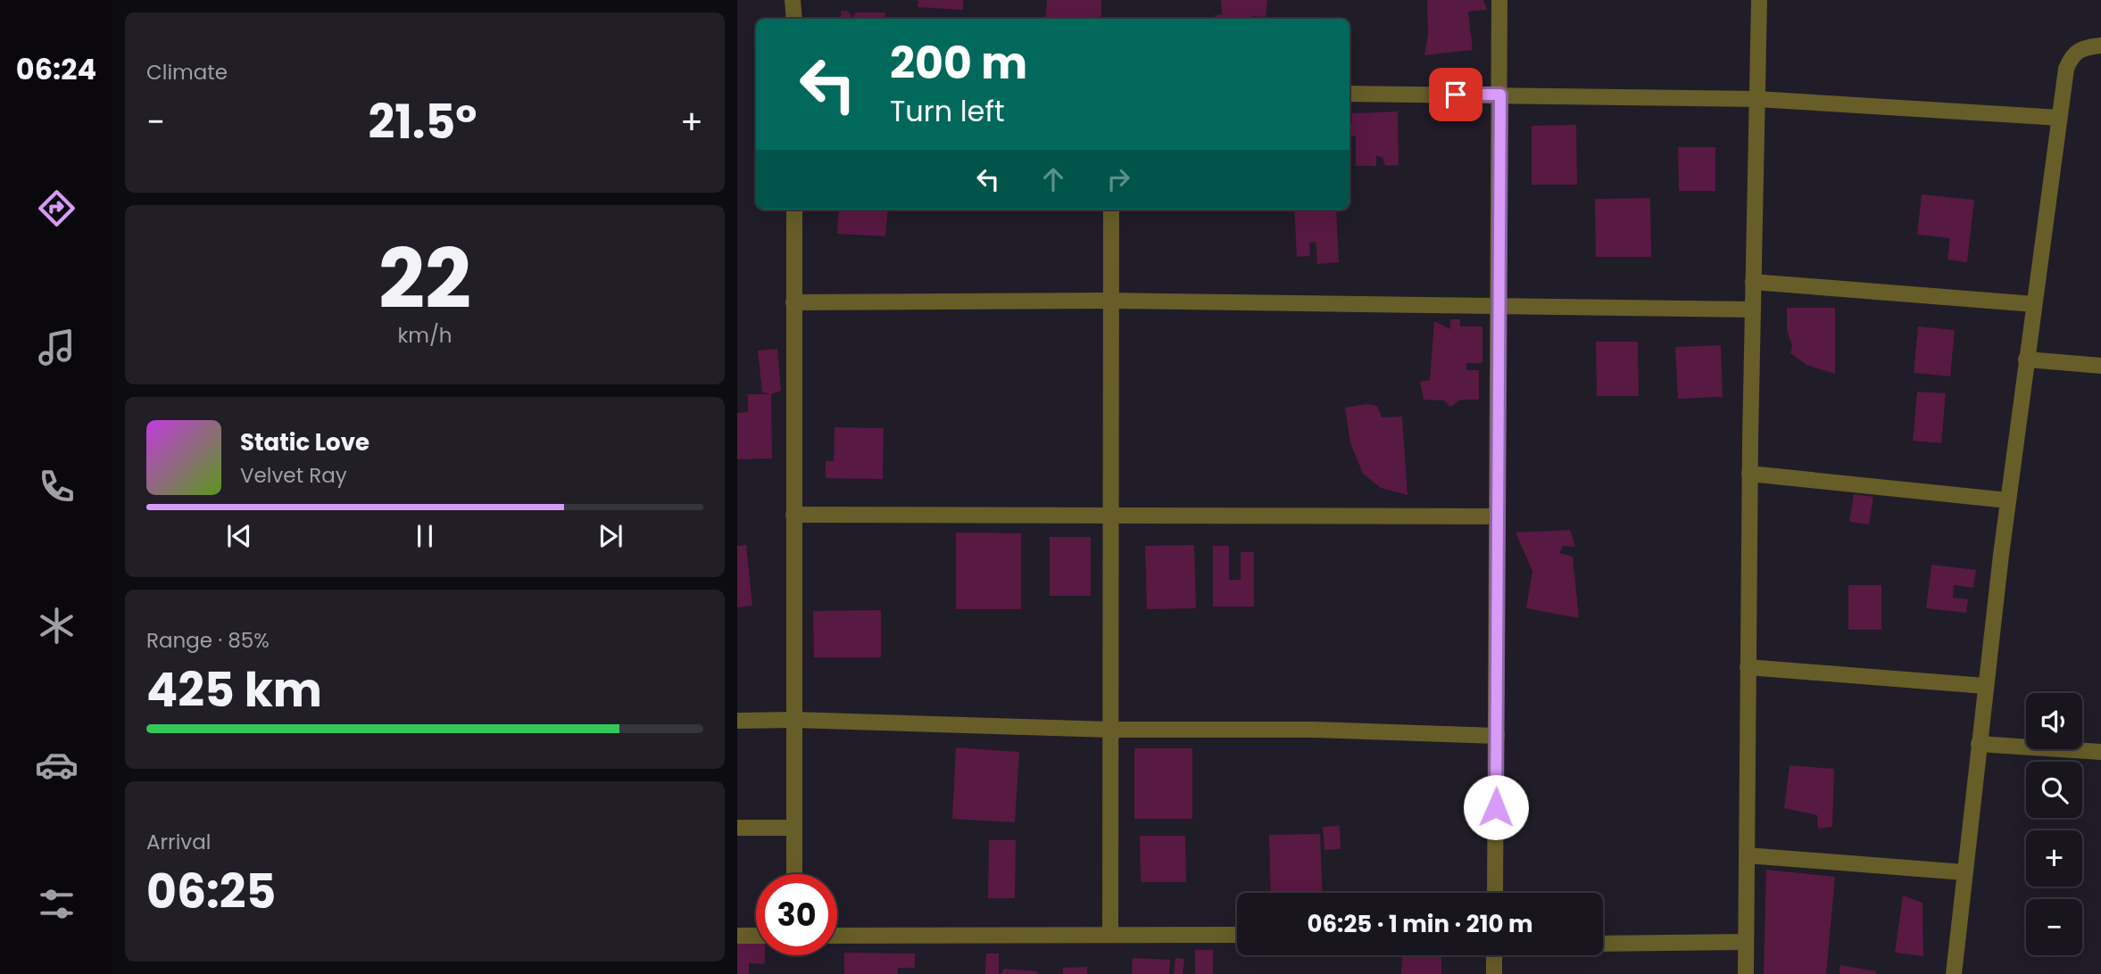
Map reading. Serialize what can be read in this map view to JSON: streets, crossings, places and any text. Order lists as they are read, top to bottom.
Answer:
{
  "page": {
    "tabs": "06:24",
    "tile": [
      "Climate",
      ["22", "km/h"],
      ["Range · 85%", "425 km"],
      ["Arrival", "06:25"]
    ],
    "turn": ["200 m", "Turn left"],
    "heat": ["−", "21.5°", "+"],
    "song": ["Static Love", "Velvet Ray"],
    "map_buttons": ["+", "−"],
    "limit": "30",
    "trip": "06:25 · 1 min · 210 m"
  }
}
